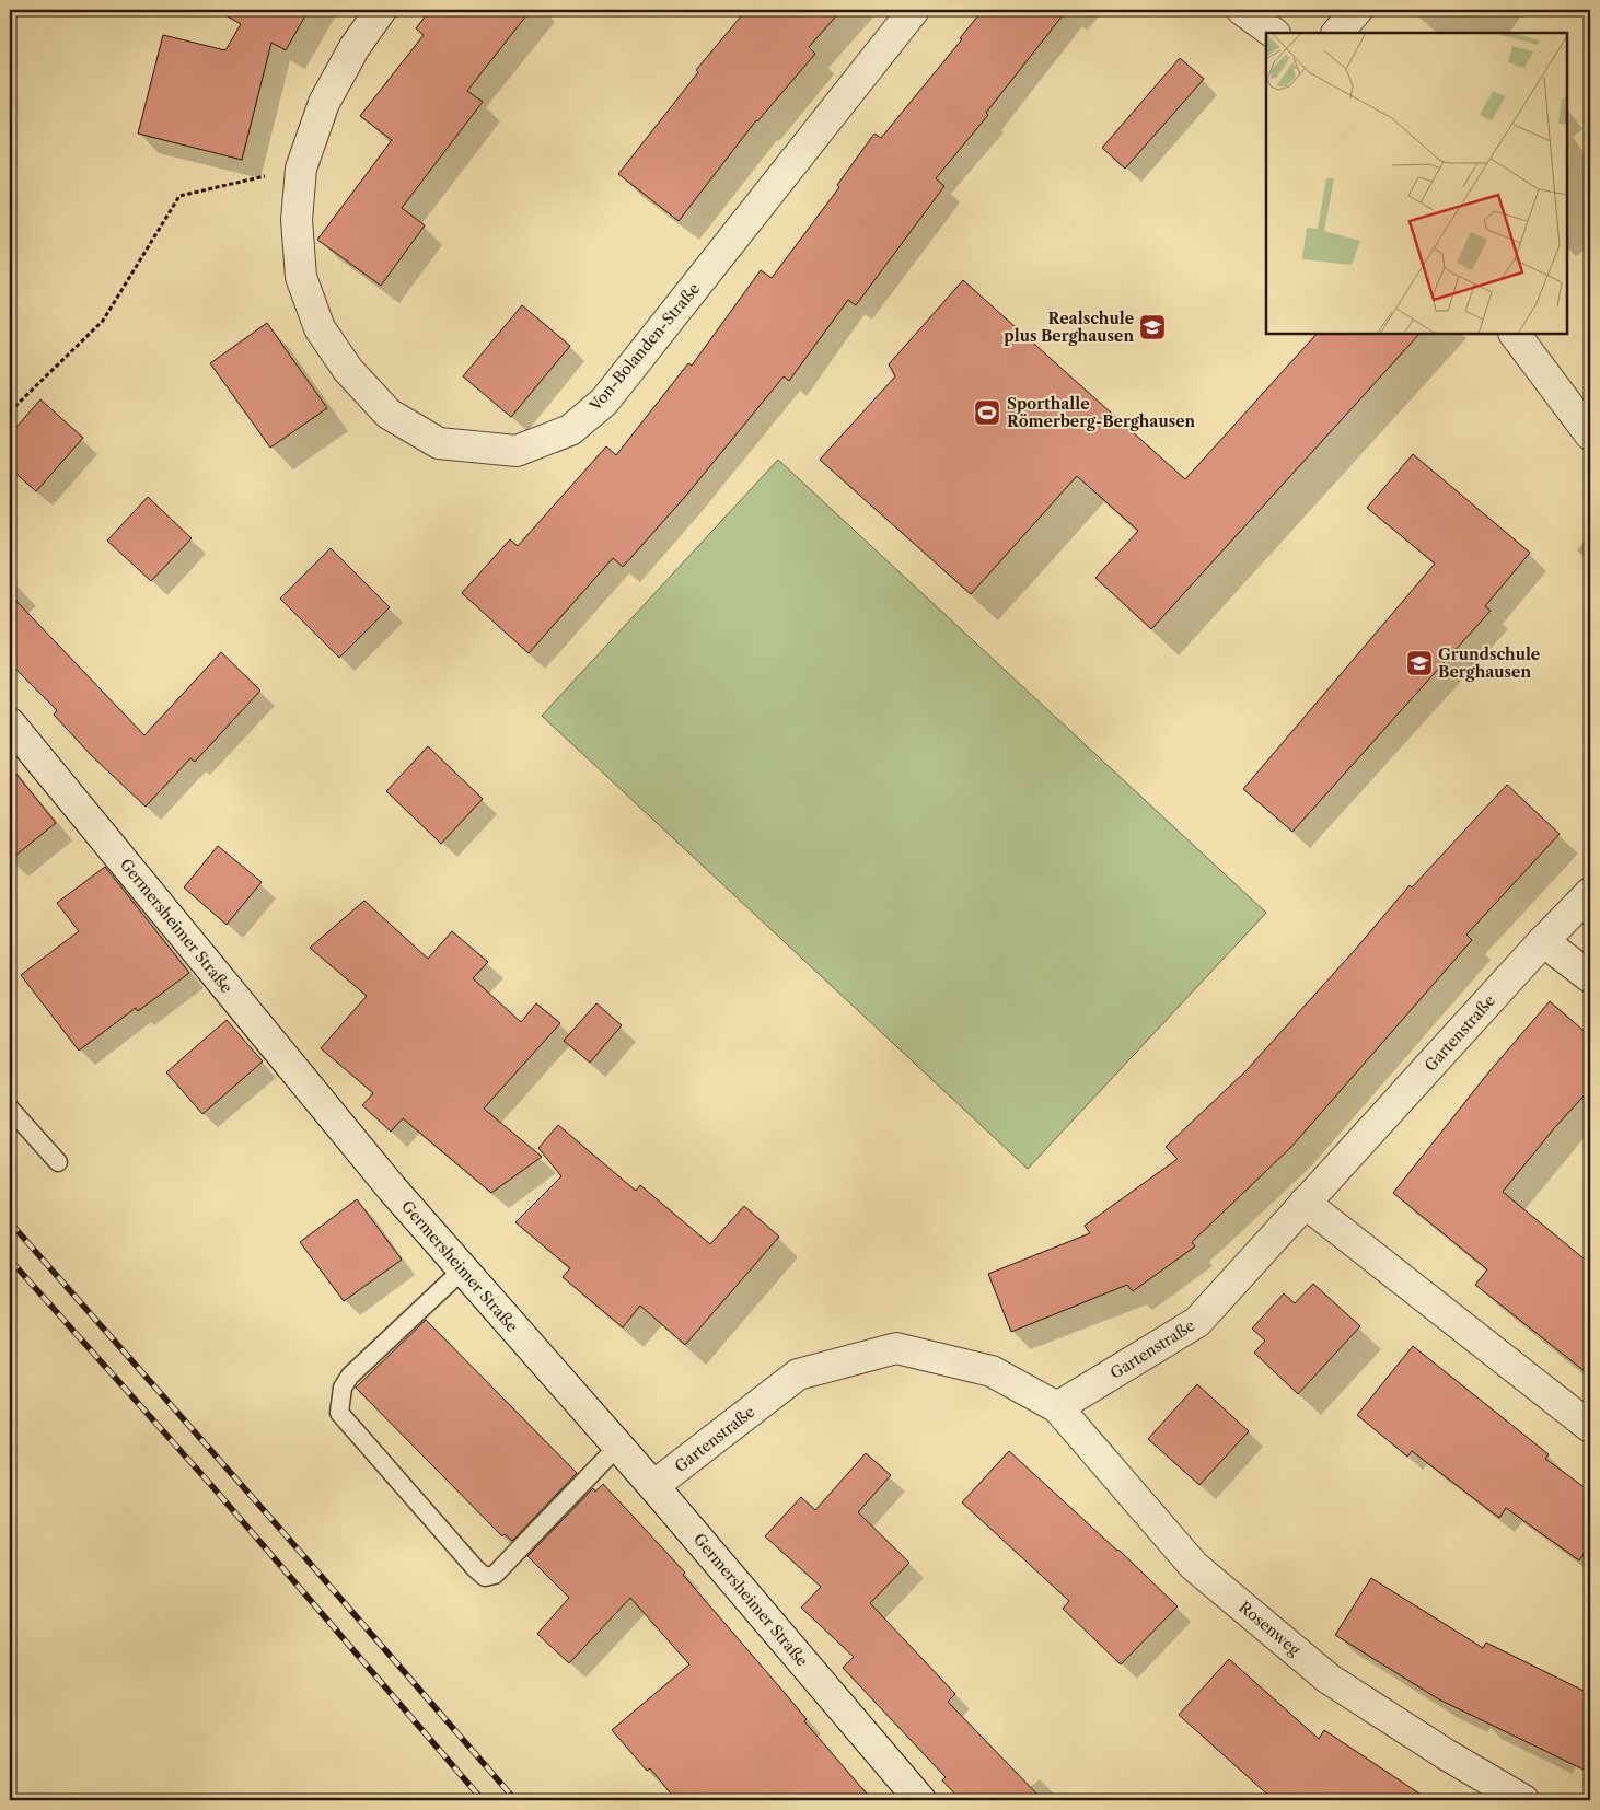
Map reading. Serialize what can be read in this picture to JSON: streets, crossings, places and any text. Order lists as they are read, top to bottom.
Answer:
{
  "streets": {
    "street": [
      "Von-Bolanden-Straße",
      "Germersheimer Straße",
      "Gartenstraße",
      "Rosenweg"
    ]
  },
  "crossings": [
    ["Germersheimer Straße", "Gartenstraße"],
    ["Gartenstraße", "Rosenweg"]
  ],
  "places": {
    "school or university": ["Realschule plus Berghausen", "Grundschule Berghausen"],
    "sports": ["Sporthalle Römerberg-Berghausen"]
  }
}
